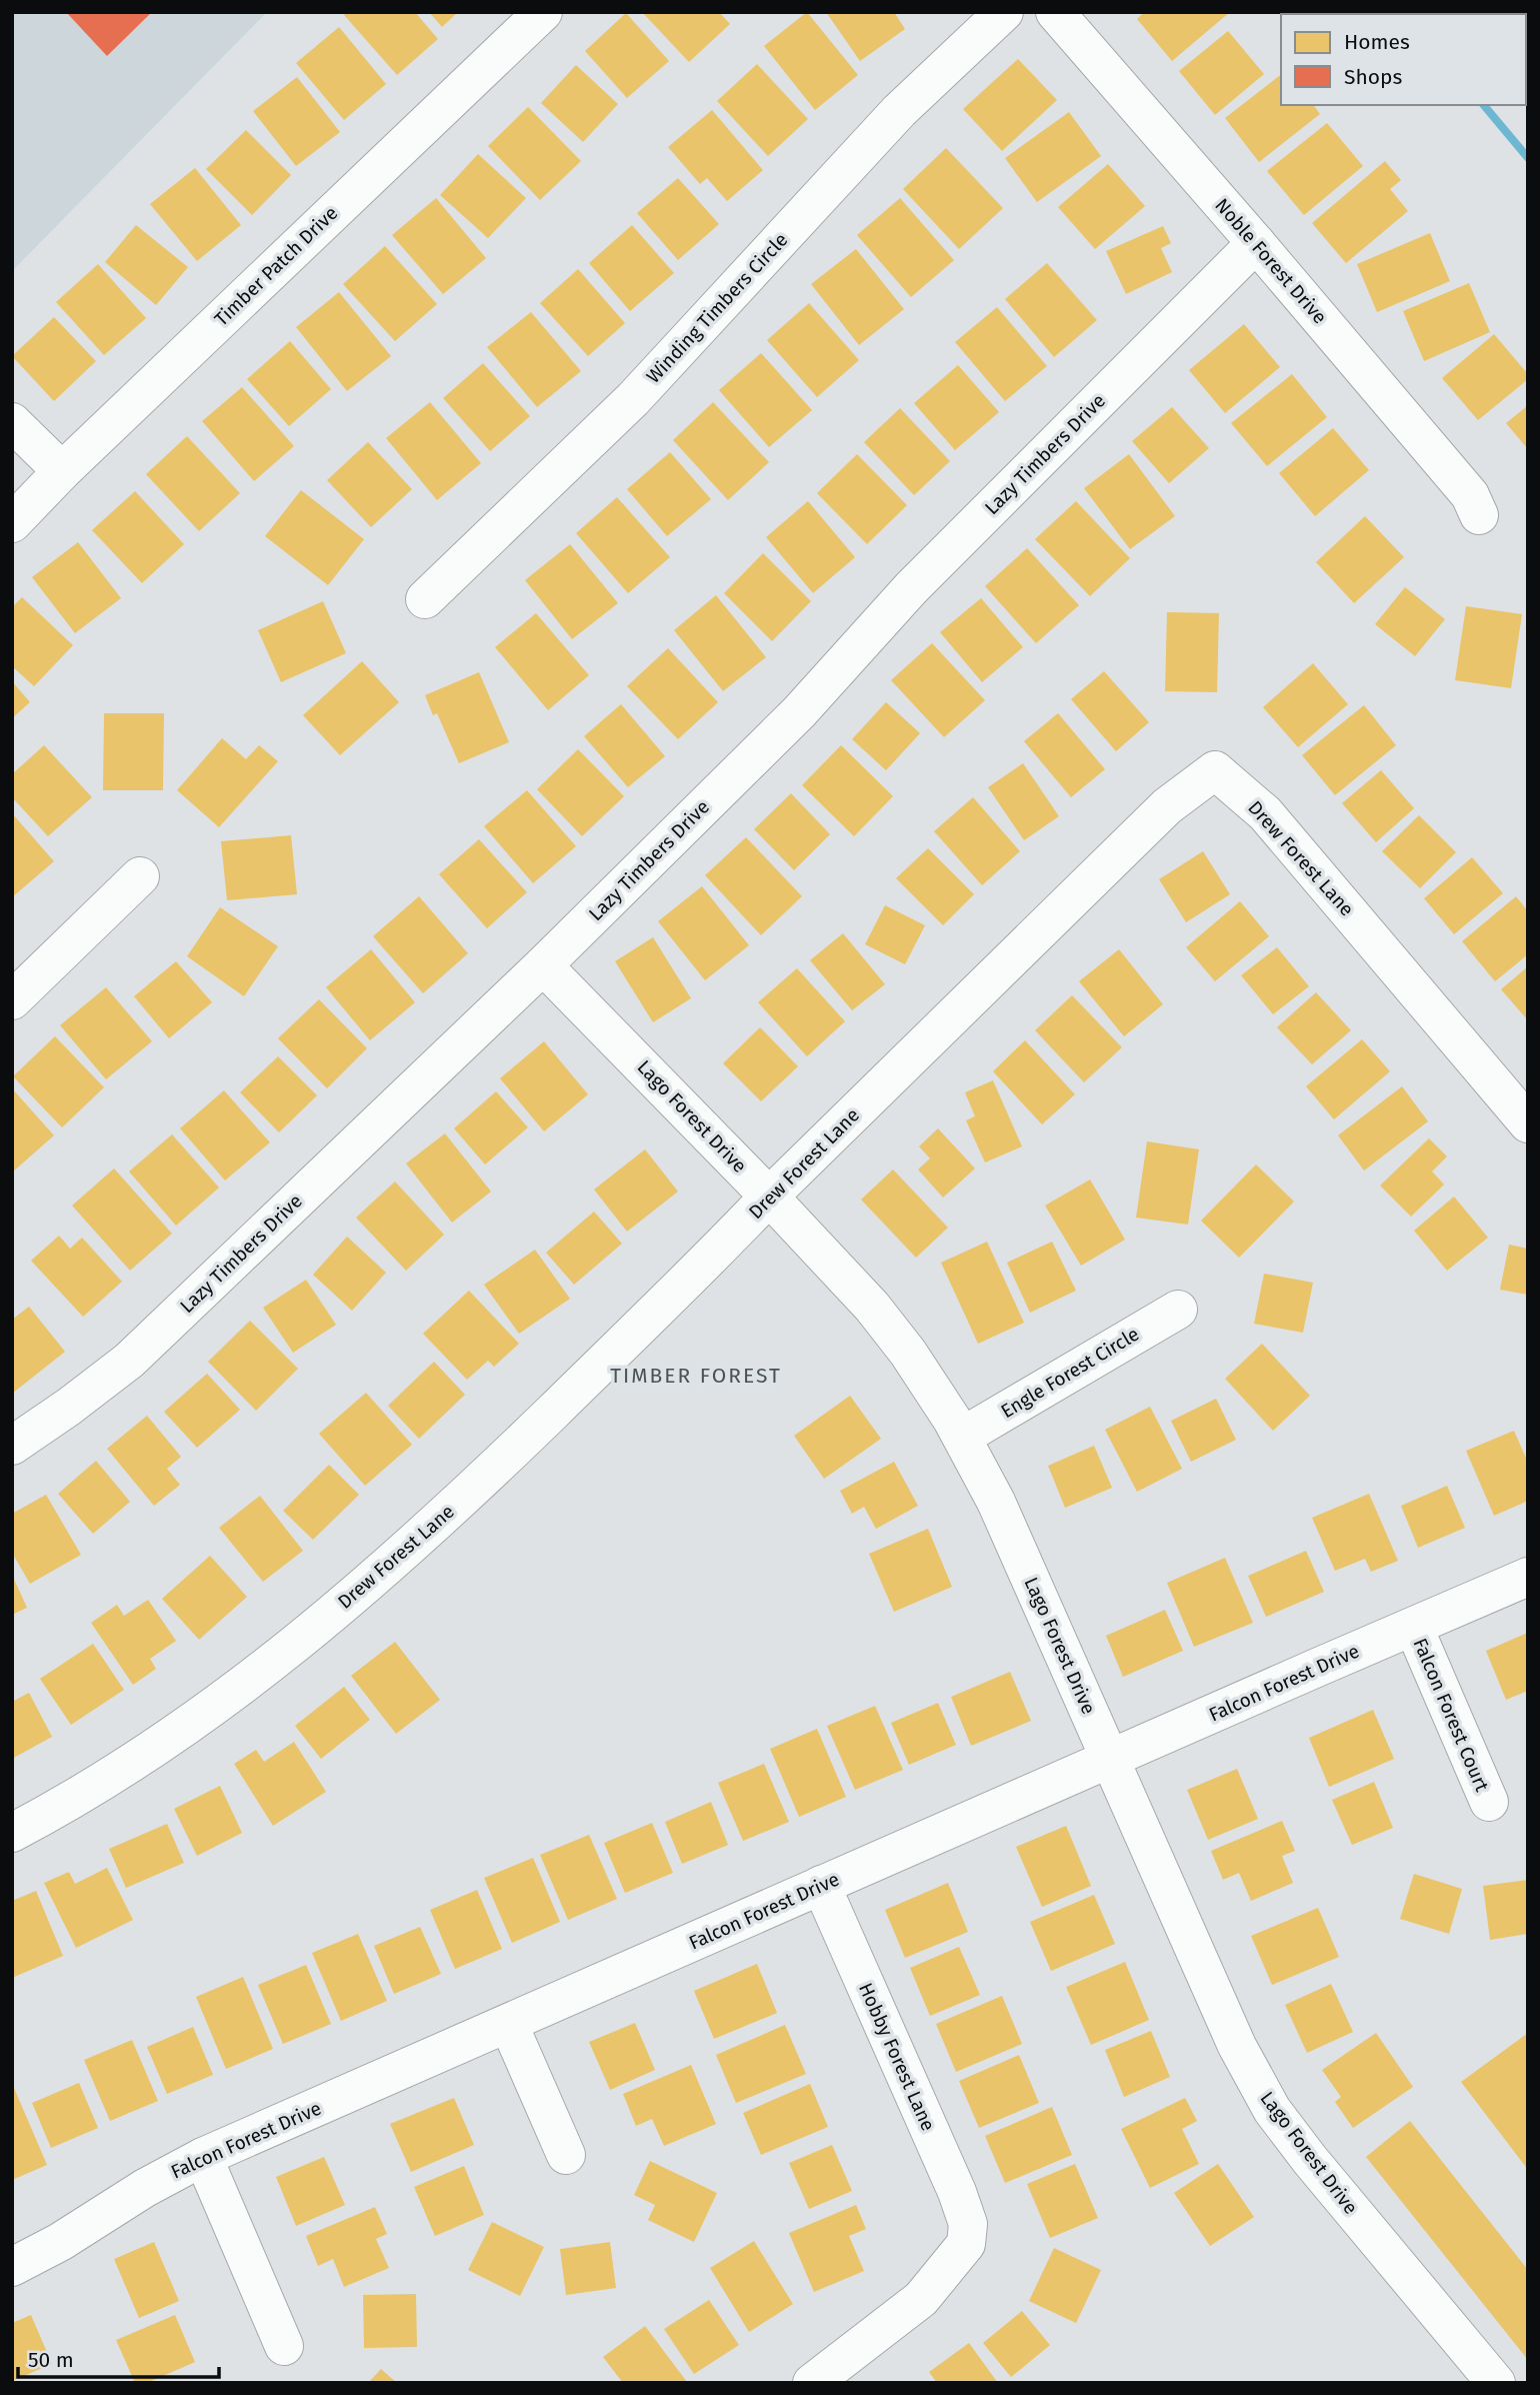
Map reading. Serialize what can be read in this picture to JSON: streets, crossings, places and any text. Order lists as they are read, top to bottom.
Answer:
{
  "streets": {
    "street": [
      "Noble Forest Drive",
      "Timber Patch Drive",
      "Winding Timbers Circle",
      "Lazy Timbers Drive",
      "Drew Forest Lane",
      "Lago Forest Drive",
      "Engle Forest Circle",
      "Falcon Forest Drive",
      "Falcon Forest Court",
      "Hobby Forest Lane"
    ]
  },
  "crossings": [
    ["Noble Forest Drive", "Lazy Timbers Drive"],
    ["Lazy Timbers Drive", "Lago Forest Drive"],
    ["Drew Forest Lane", "Lago Forest Drive"],
    ["Lago Forest Drive", "Engle Forest Circle"],
    ["Lago Forest Drive", "Falcon Forest Drive"],
    ["Falcon Forest Drive", "Falcon Forest Court"],
    ["Falcon Forest Drive", "Hobby Forest Lane"]
  ],
  "districts": ["TIMBER FOREST"],
  "legend": ["Homes", "Shops"],
  "scale_bar": "50 m"
}
